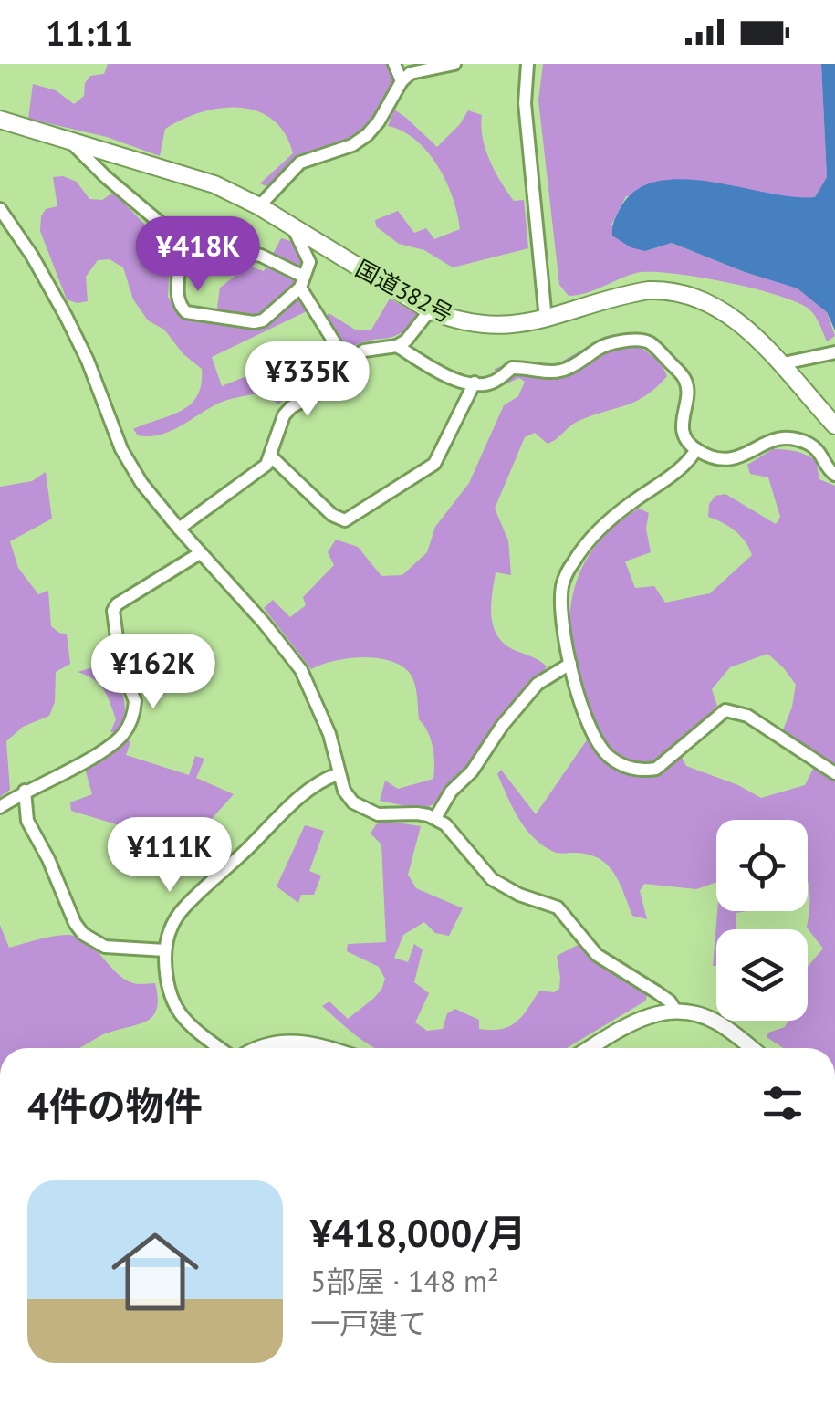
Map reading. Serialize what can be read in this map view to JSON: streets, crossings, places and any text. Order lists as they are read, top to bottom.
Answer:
{
  "streets": {
    "highway": ["国道382号"]
  },
  "page": {
    "status": "11:11",
    "price": [
      "¥418K",
      "¥335K",
      "¥162K",
      "¥111K"
    ],
    "heading": "4件の物件",
    "list": [
      {
        "name": "¥418,000/月",
        "note": "5部屋 · 148 m² · 一戸建て"
      }
    ]
  }
}
